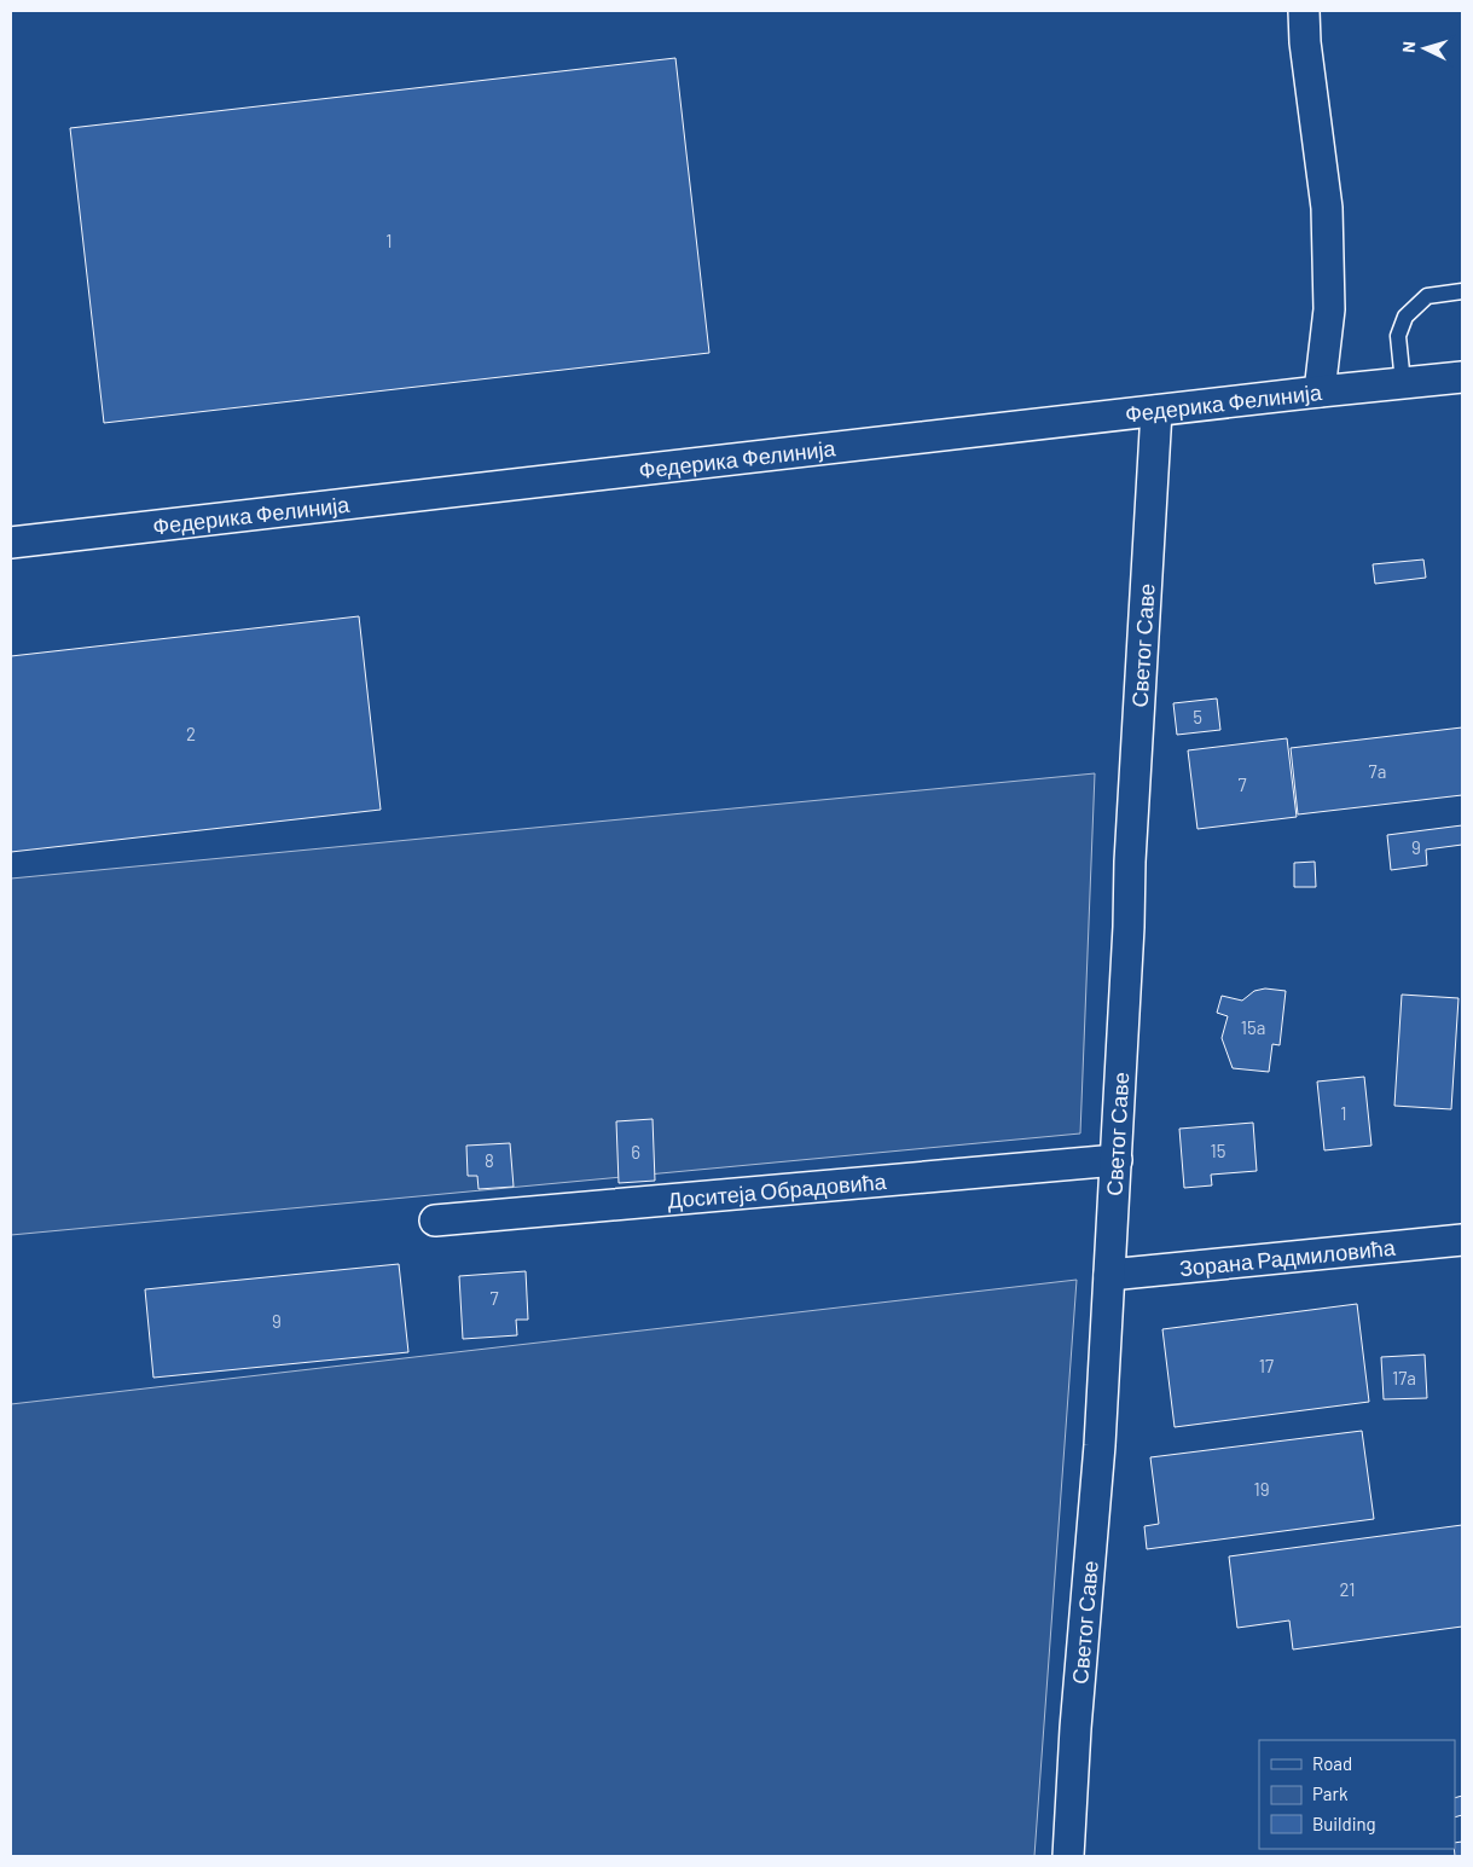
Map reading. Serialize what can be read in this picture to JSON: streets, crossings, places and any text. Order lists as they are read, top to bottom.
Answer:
{
  "streets": {
    "street": [
      "Федерика Фелинија",
      "Светог Саве",
      "Доситеја Обрадовића",
      "Зорана Радмиловића"
    ]
  },
  "crossings": [
    ["Федерика Фелинија", "Светог Саве"],
    ["Светог Саве", "Доситеја Обрадовића"],
    ["Светог Саве", "Зорана Радмиловића"]
  ],
  "house_numbers": [
    "1",
    "5",
    "2",
    "7a",
    "7",
    "9",
    "15a",
    "1",
    "15",
    "6",
    "8",
    "7",
    "9",
    "17",
    "17a",
    "19",
    "21"
  ],
  "legend": ["Road", "Park", "Building"],
  "north": "left"
}
